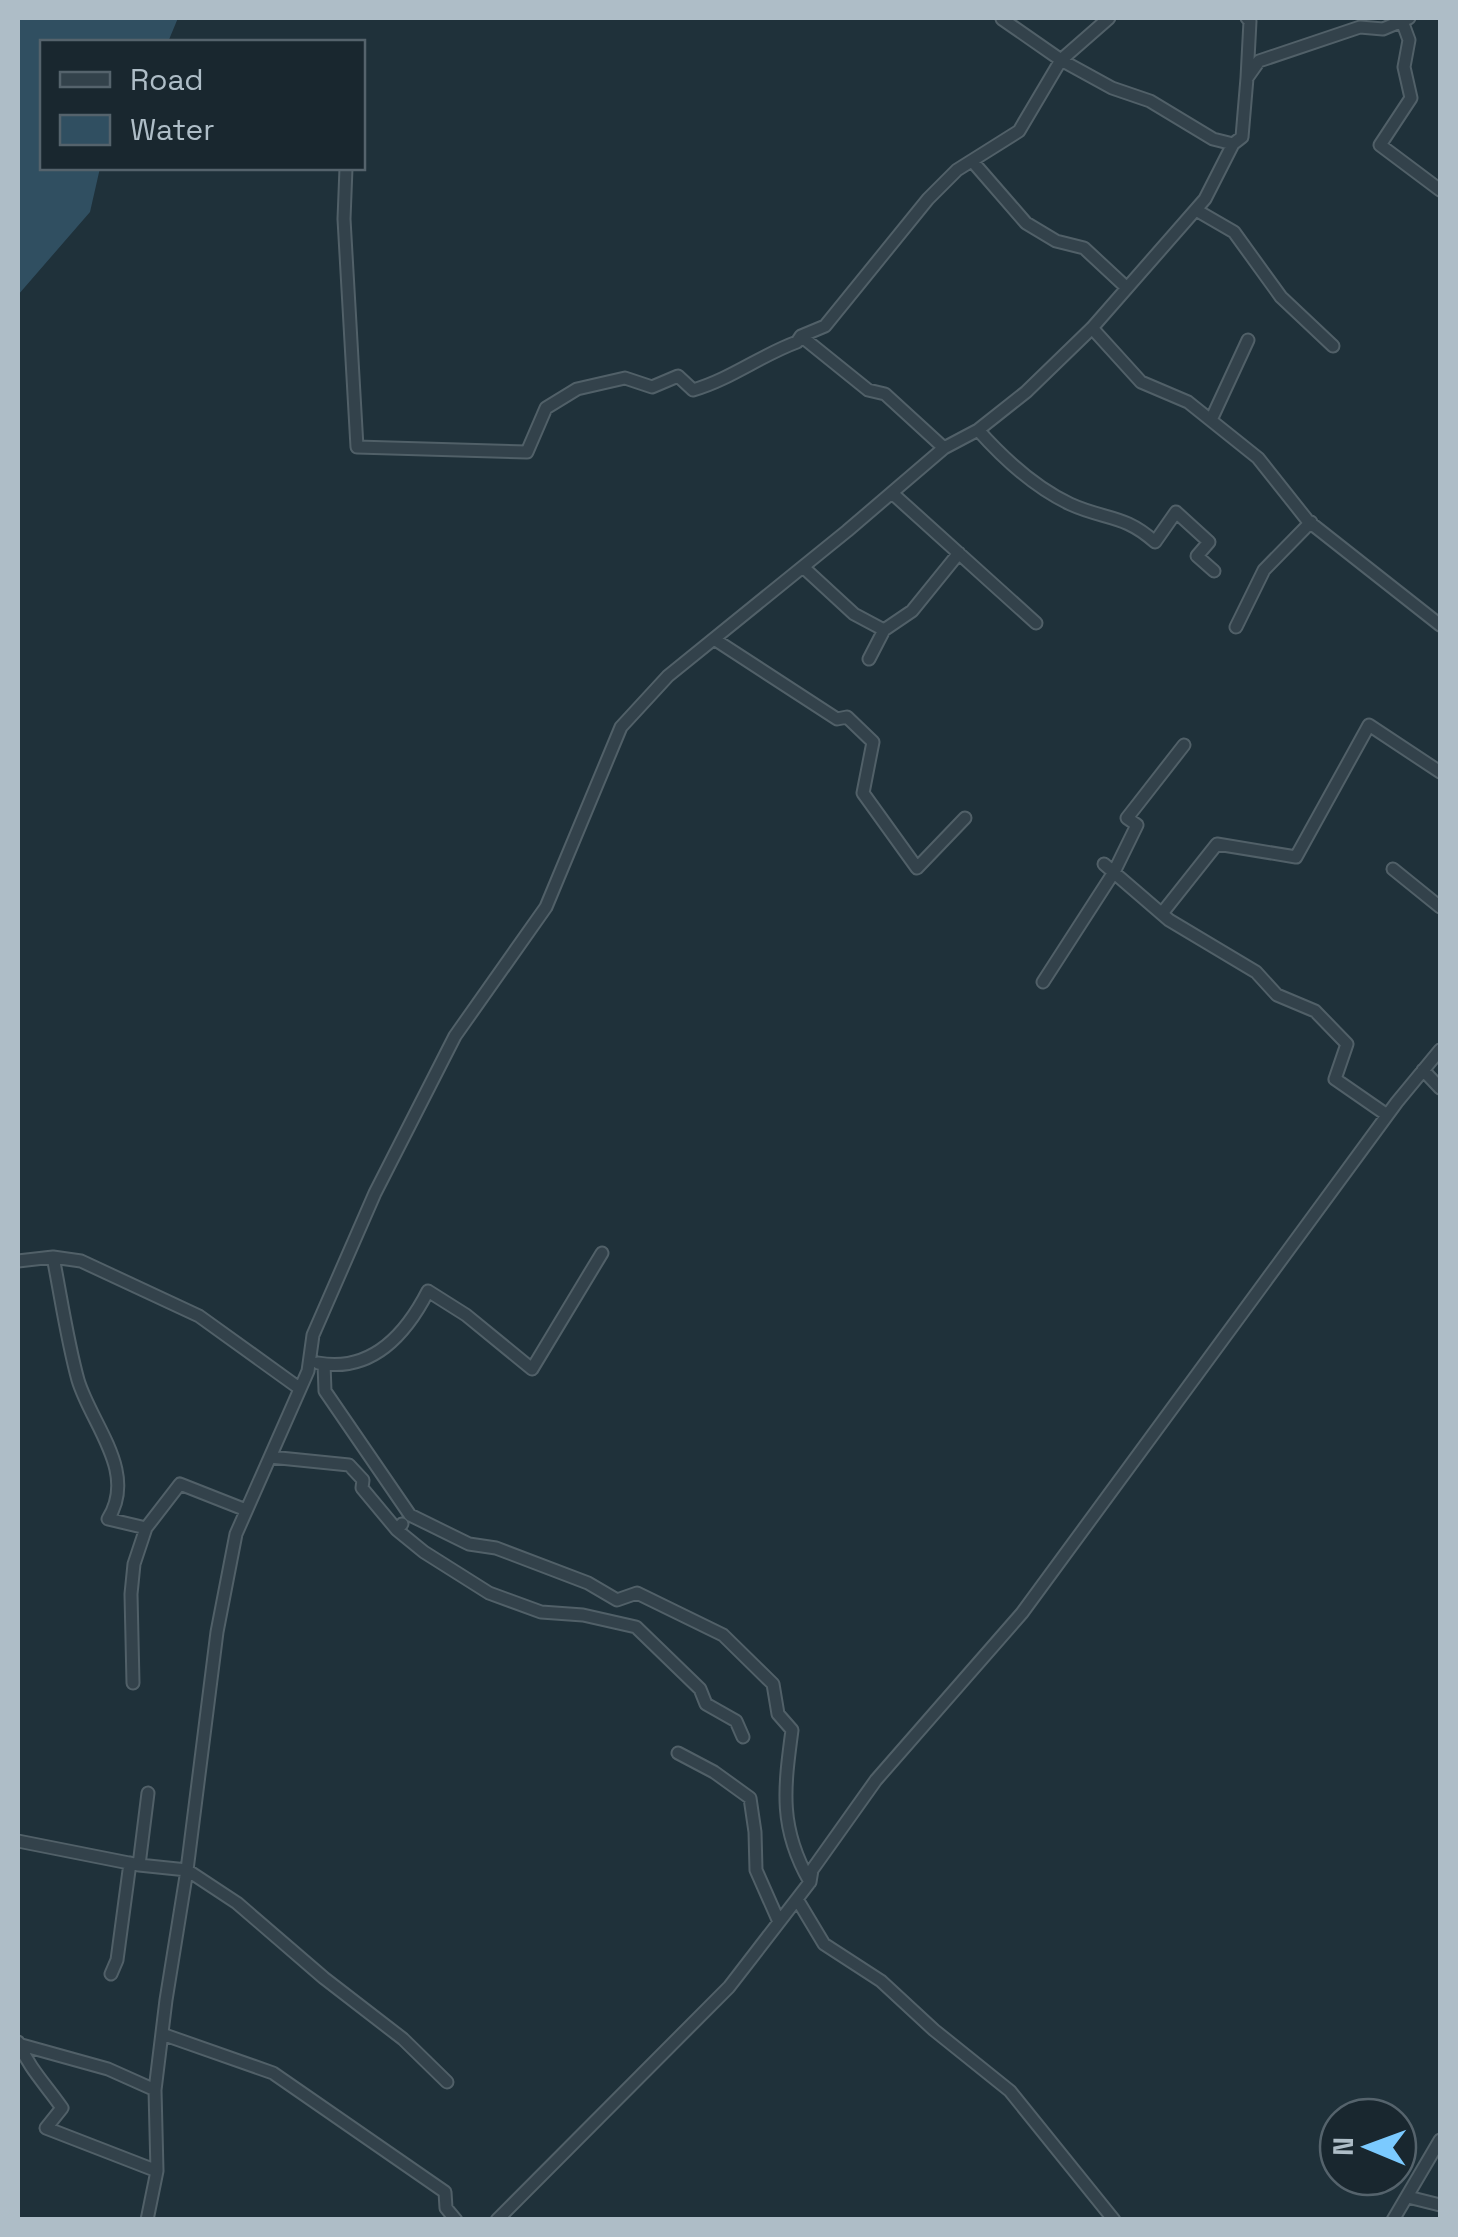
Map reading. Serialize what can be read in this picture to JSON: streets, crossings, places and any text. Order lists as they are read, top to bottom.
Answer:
{
  "legend": ["Road", "Water"],
  "north": "left"
}
